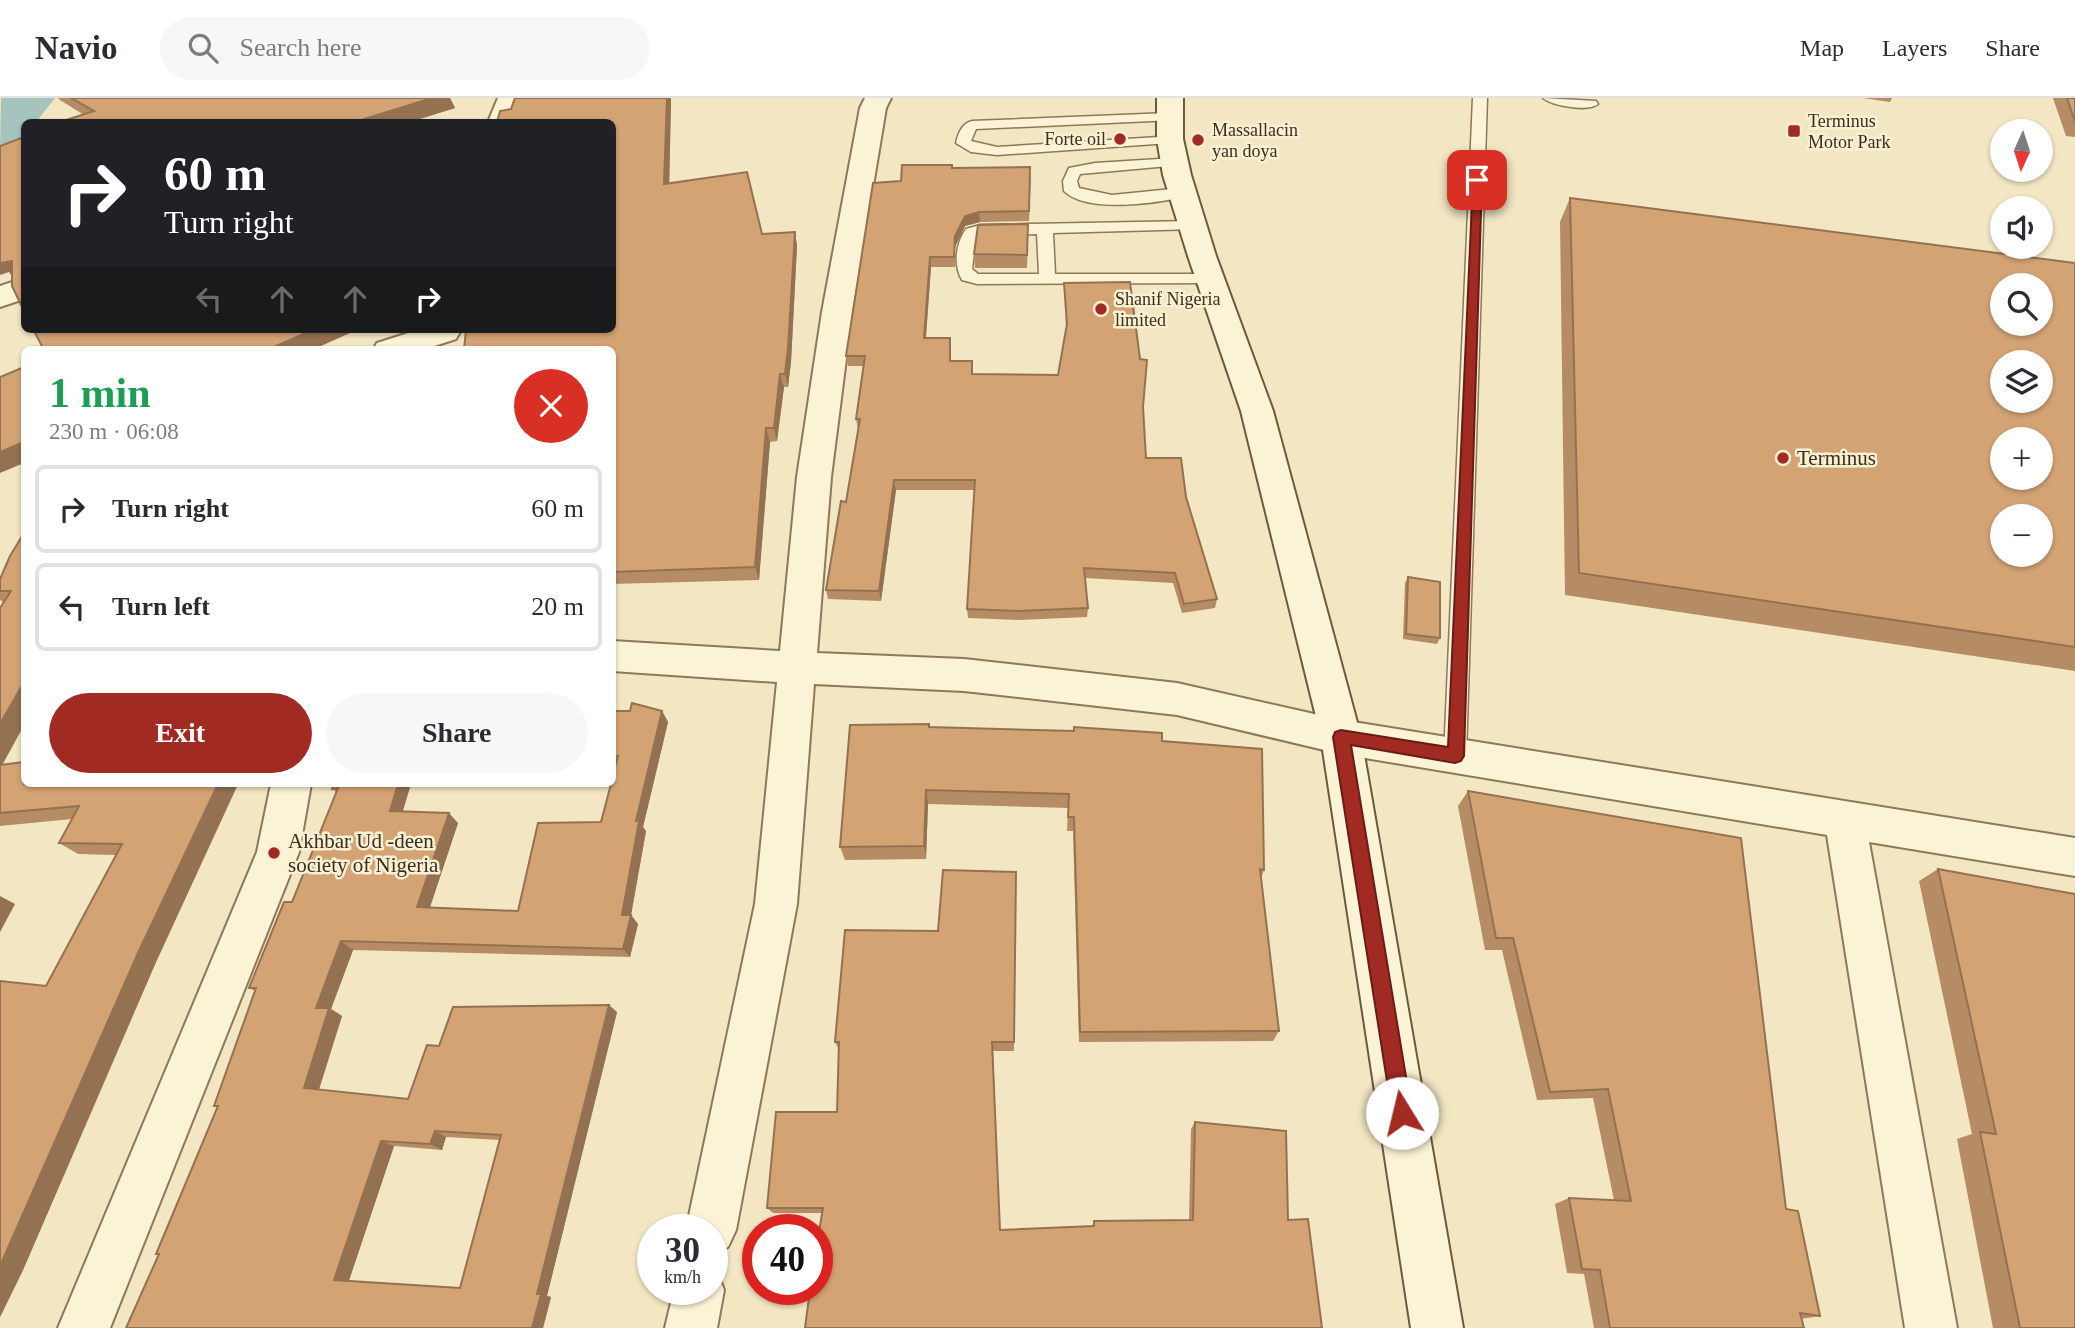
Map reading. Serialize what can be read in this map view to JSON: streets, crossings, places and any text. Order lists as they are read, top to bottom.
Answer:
{
  "places": {
    "transit": ["Terminus Motor Park"],
    "other": [
      "Forte oil",
      "Massallacin yan doya",
      "Shanif Nigeria limited",
      "Terminus",
      "Akhbar Ud -deen society of Nigeria"
    ]
  },
  "north": "bottom",
  "page": {
    "header": "Navio",
    "search": "Search here",
    "nav": ["Map", "Layers", "Share"],
    "map_buttons": ["+", "−"],
    "turn": ["60 m", "Turn right"],
    "heading": ["1 min", "230 m · 06:08"],
    "list": [
      {
        "name": "Turn right",
        "value": "60 m"
      },
      {
        "name": "Turn left",
        "value": "20 m"
      }
    ],
    "buttons": ["Exit", "Share"],
    "speed": "30 km/h",
    "limit": "40"
  }
}
